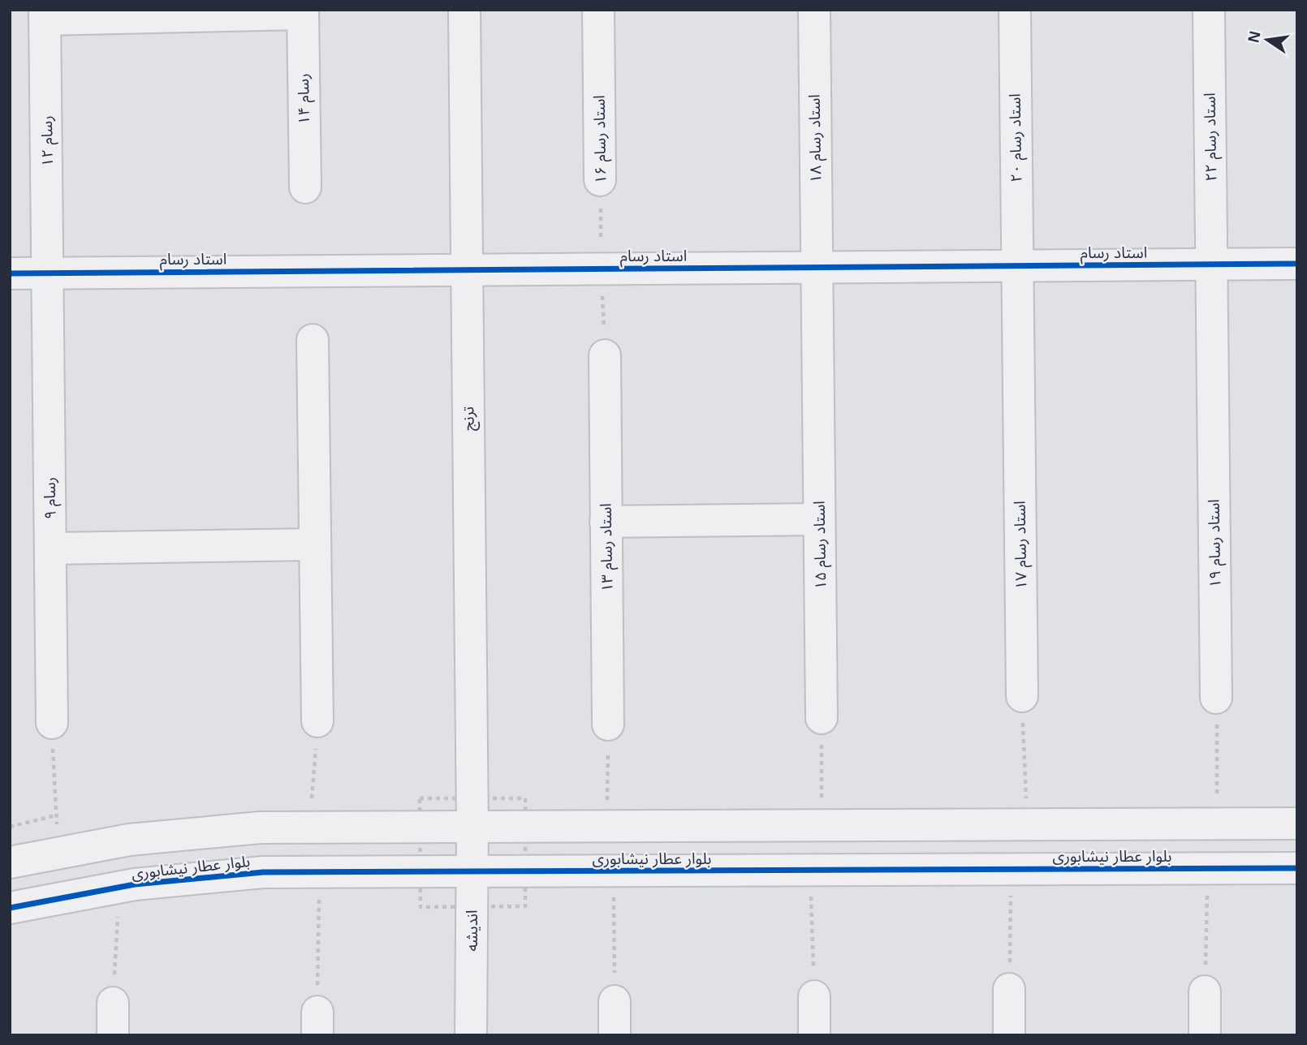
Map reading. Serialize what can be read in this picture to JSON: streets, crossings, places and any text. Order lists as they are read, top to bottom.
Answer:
{
  "streets": {
    "street": [
      "رسام ۱۴",
      "استاد رسام ۲۲",
      "استاد رسام ۲۰",
      "استاد رسام ۱۸",
      "استاد رسام ۱۶",
      "رسام ۱۲",
      "استاد رسام",
      "ترنج",
      "رسام ۹",
      "استاد رسام ۱۹",
      "استاد رسام ۱۵",
      "استاد رسام ۱۷",
      "استاد رسام ۱۳",
      "بلوار عطار نیشابوری",
      "اندیشه"
    ]
  },
  "crossings": [
    ["استاد رسام ۲۲", "استاد رسام"],
    ["استاد رسام ۲۲", "استاد رسام ۱۹"],
    ["استاد رسام ۲۰", "استاد رسام"],
    ["استاد رسام ۲۰", "استاد رسام ۱۷"],
    ["استاد رسام ۱۸", "استاد رسام"],
    ["استاد رسام ۱۸", "استاد رسام ۱۵"],
    ["استاد رسام ۱۶", "استاد رسام"],
    ["رسام ۱۲", "استاد رسام"],
    ["رسام ۱۲", "رسام ۹"],
    ["استاد رسام", "ترنج"],
    ["استاد رسام", "رسام ۹"],
    ["استاد رسام", "استاد رسام ۱۹"],
    ["استاد رسام", "استاد رسام ۱۵"],
    ["استاد رسام", "استاد رسام ۱۷"],
    ["ترنج", "بلوار عطار نیشابوری"],
    ["ترنج", "اندیشه"],
    ["بلوار عطار نیشابوری", "اندیشه"]
  ],
  "north": "left"
}
